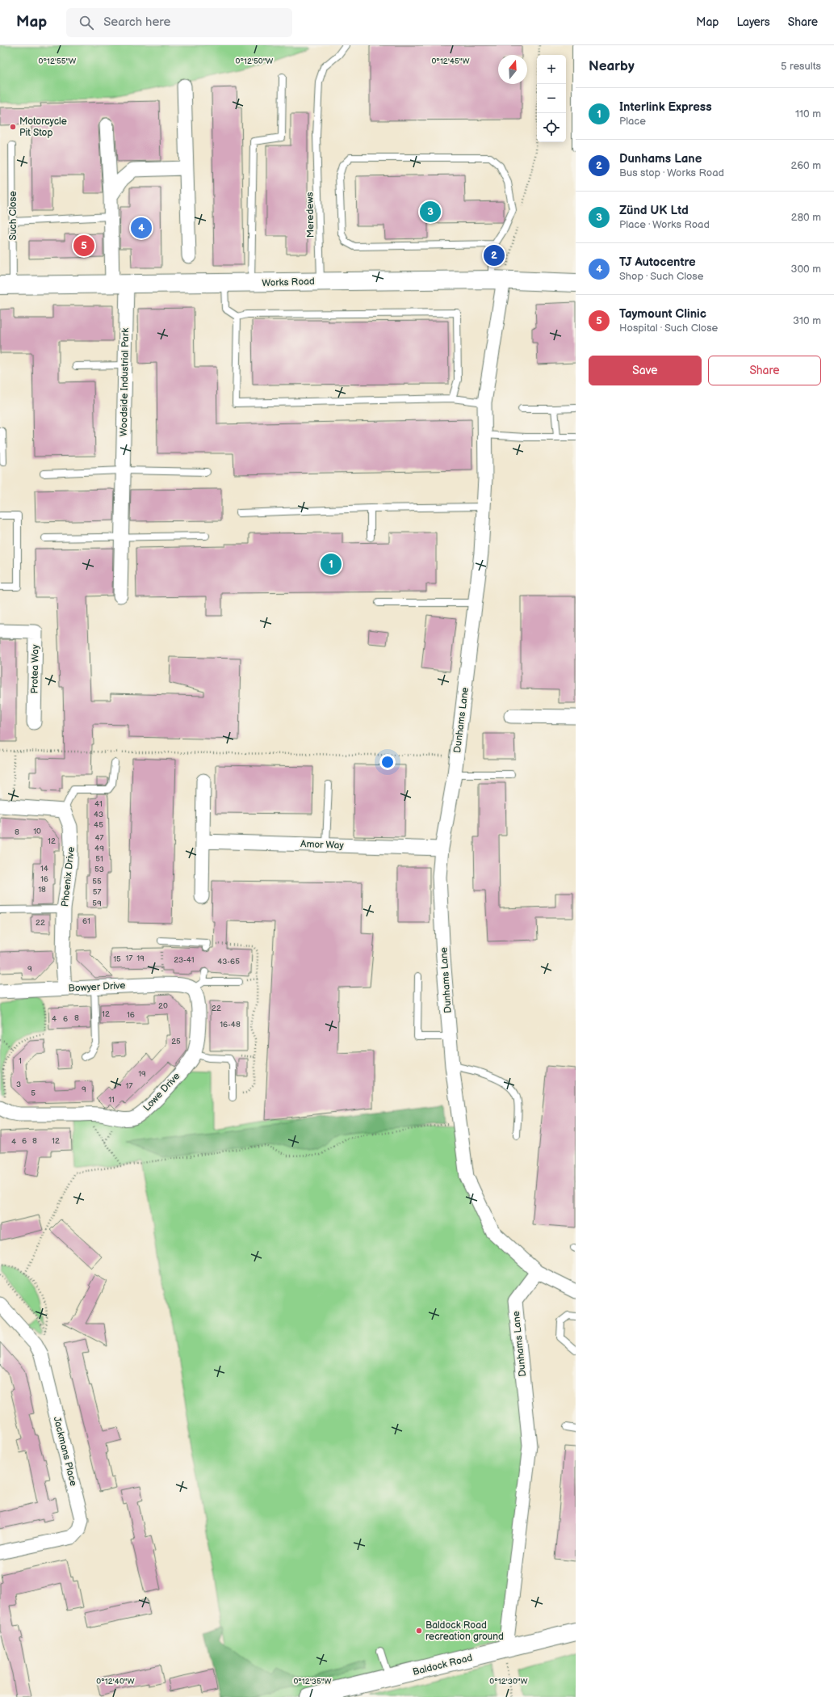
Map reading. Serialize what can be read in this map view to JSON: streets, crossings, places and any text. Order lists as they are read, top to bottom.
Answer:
{
  "streets": {
    "street": [
      "Works Road",
      "Woodside Industrial Park",
      "Protea Way",
      "Dunhams Lane",
      "Amor Way",
      "Phoenix Drive",
      "Bowyer Drive",
      "Lowe Drive",
      "Jackmans Place",
      "Baldock Road"
    ],
    "lane": ["Meredews", "Such Close"]
  },
  "crossings": [
    ["Meredews", "Works Road"],
    ["Such Close", "Works Road"],
    ["Works Road", "Woodside Industrial Park"],
    ["Works Road", "Dunhams Lane"],
    ["Dunhams Lane", "Amor Way"],
    ["Dunhams Lane", "Baldock Road"],
    ["Phoenix Drive", "Bowyer Drive"],
    ["Bowyer Drive", "Lowe Drive"]
  ],
  "places": ["Motorcycle Pit Stop", "Baldock Road recreation ground"],
  "house_numbers": [
    "41",
    "43",
    "45",
    "10",
    "8",
    "47",
    "12",
    "49",
    "51",
    "14",
    "53",
    "16",
    "55",
    "18",
    "57",
    "59",
    "61",
    "22",
    "17",
    "19",
    "15",
    "23-41",
    "43-65",
    "9",
    "20",
    "22",
    "12",
    "16",
    "8",
    "4",
    "6",
    "16-48",
    "25",
    "1",
    "19",
    "3",
    "17",
    "9",
    "5",
    "11",
    "6",
    "8",
    "12",
    "4"
  ],
  "north": "top",
  "page": {
    "header": "Map",
    "search": "Search here",
    "nav": ["Map", "Layers", "Share"],
    "heading": ["Nearby", "5 results"],
    "map_buttons": ["+", "−"],
    "list": [
      {
        "mark": "1",
        "name": "Interlink Express",
        "note": "Place",
        "value": "110 m"
      },
      {
        "mark": "2",
        "name": "Dunhams Lane",
        "note": "Bus stop · Works Road",
        "value": "260 m"
      },
      {
        "mark": "3",
        "name": "Zünd UK Ltd",
        "note": "Place · Works Road",
        "value": "280 m"
      },
      {
        "mark": "4",
        "name": "TJ Autocentre",
        "note": "Shop · Such Close",
        "value": "300 m"
      },
      {
        "mark": "5",
        "name": "Taymount Clinic",
        "note": "Hospital · Such Close",
        "value": "310 m"
      }
    ],
    "pins": [
      "3",
      "4",
      "5",
      "2",
      "1"
    ],
    "buttons": ["Save", "Share"]
  },
  "coordinates": [
    "0°12'55\"W",
    "0°12'50\"W",
    "0°12'45\"W",
    "0°12'40\"W",
    "0°12'35\"W",
    "0°12'30\"W"
  ]
}
